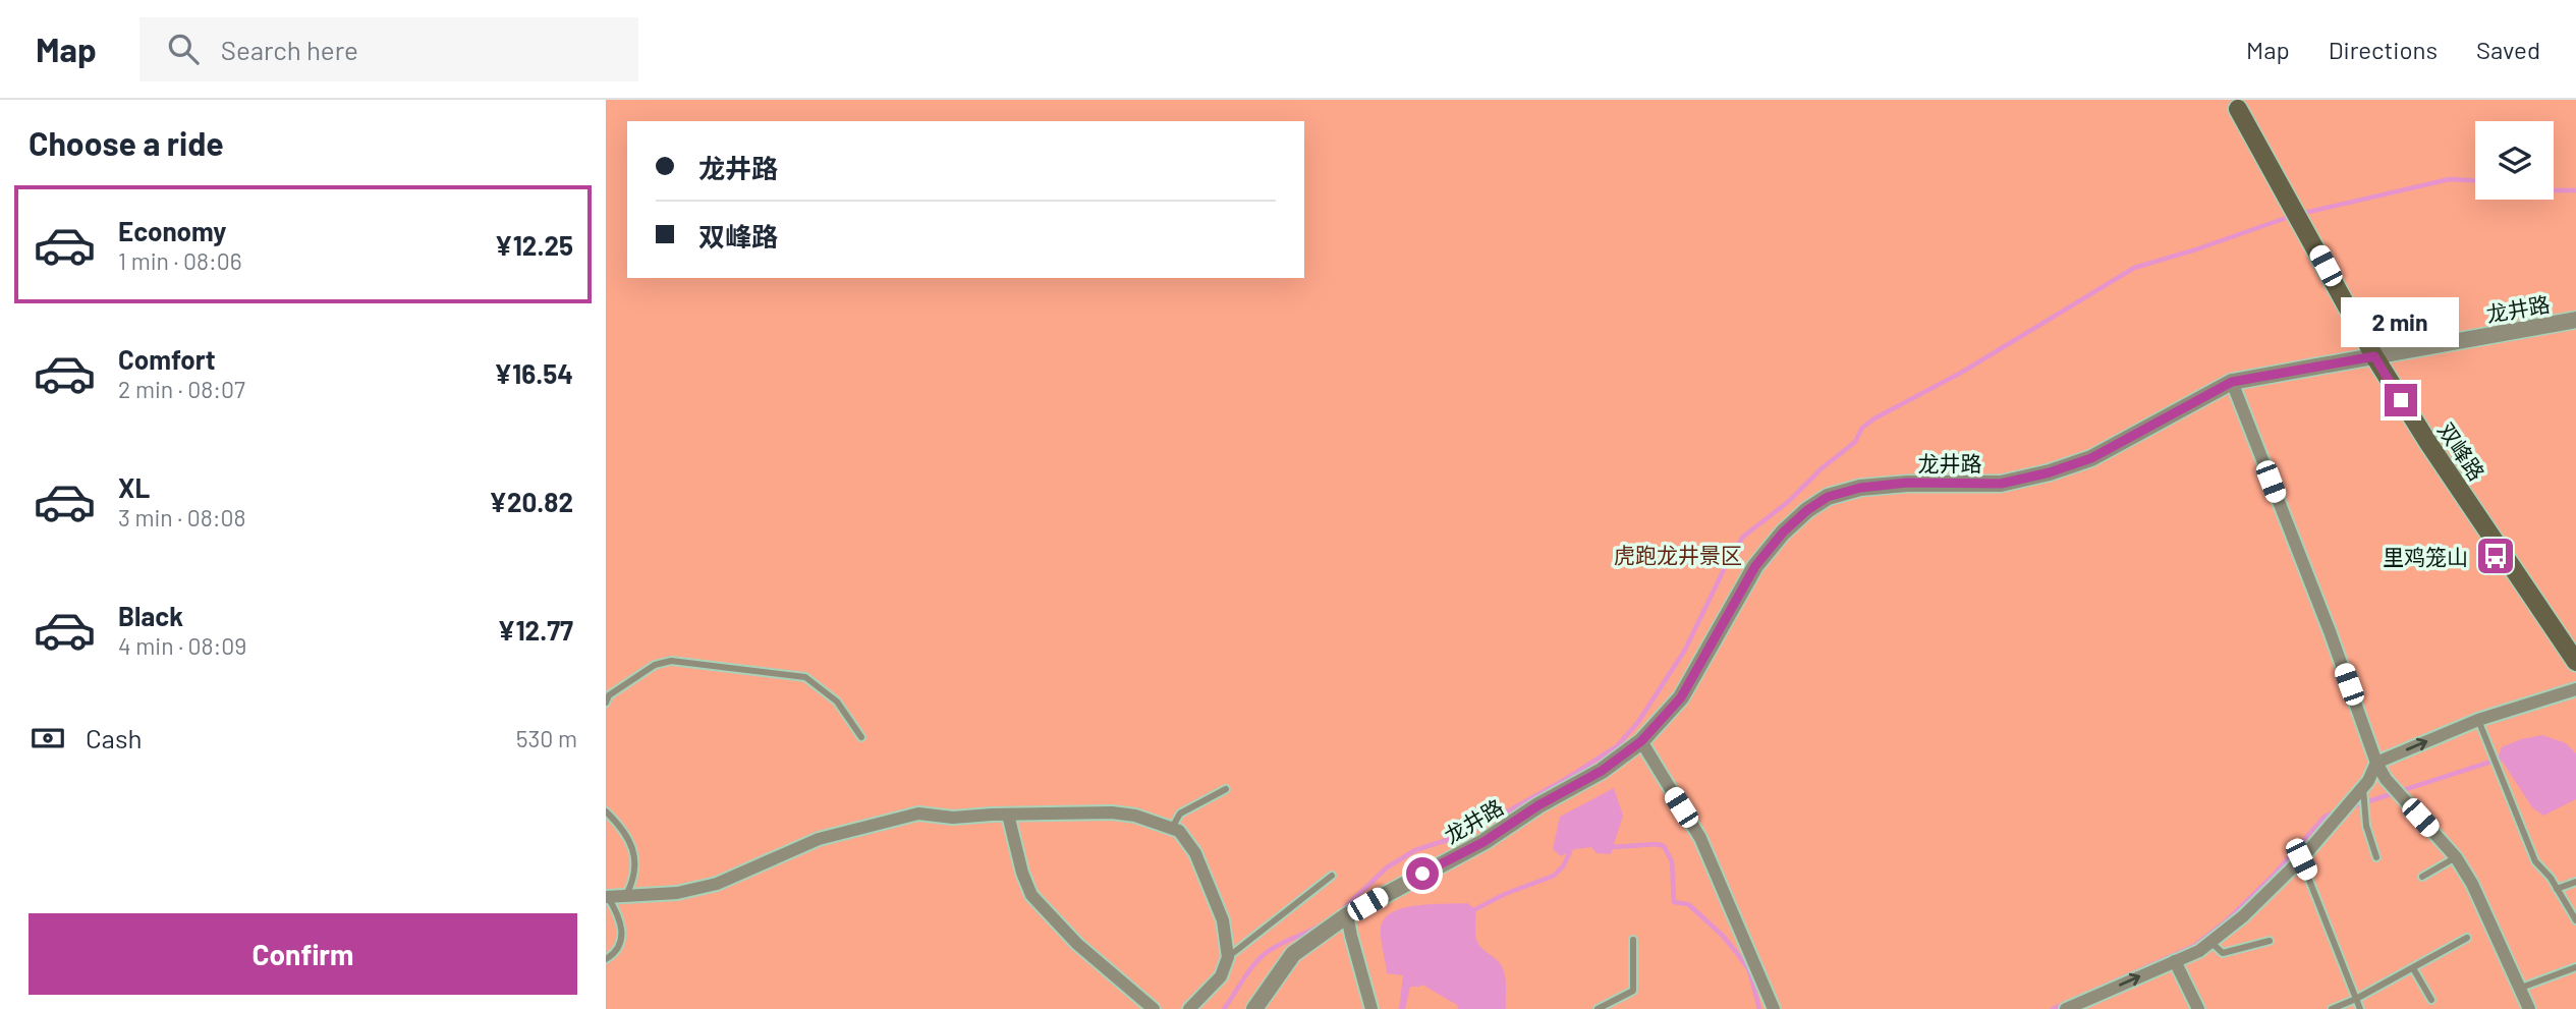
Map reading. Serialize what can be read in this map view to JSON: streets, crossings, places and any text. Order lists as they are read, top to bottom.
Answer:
{
  "streets": {
    "main road": ["双峰路"],
    "street": ["龙井路"]
  },
  "crossings": [
    ["龙井路", "双峰路"]
  ],
  "parks": ["虎跑龙井景区"],
  "places": {
    "bus stop": ["里鸡笼山"]
  },
  "page": {
    "header": "Map",
    "search": "Search here",
    "nav": ["Map", "Directions", "Saved"],
    "heading": "Choose a ride",
    "banner": ["龙井路", "双峰路"],
    "list": [
      {
        "name": "Economy",
        "note": "1 min · 08:06",
        "value": "¥12.25"
      },
      {
        "name": "Comfort",
        "note": "2 min · 08:07",
        "value": "¥16.54"
      },
      {
        "name": "XL",
        "note": "3 min · 08:08",
        "value": "¥20.82"
      },
      {
        "name": "Black",
        "note": "4 min · 08:09",
        "value": "¥12.77"
      }
    ],
    "bubble": "2 min",
    "pay": ["Cash", "530 m"],
    "buttons": "Confirm"
  }
}
